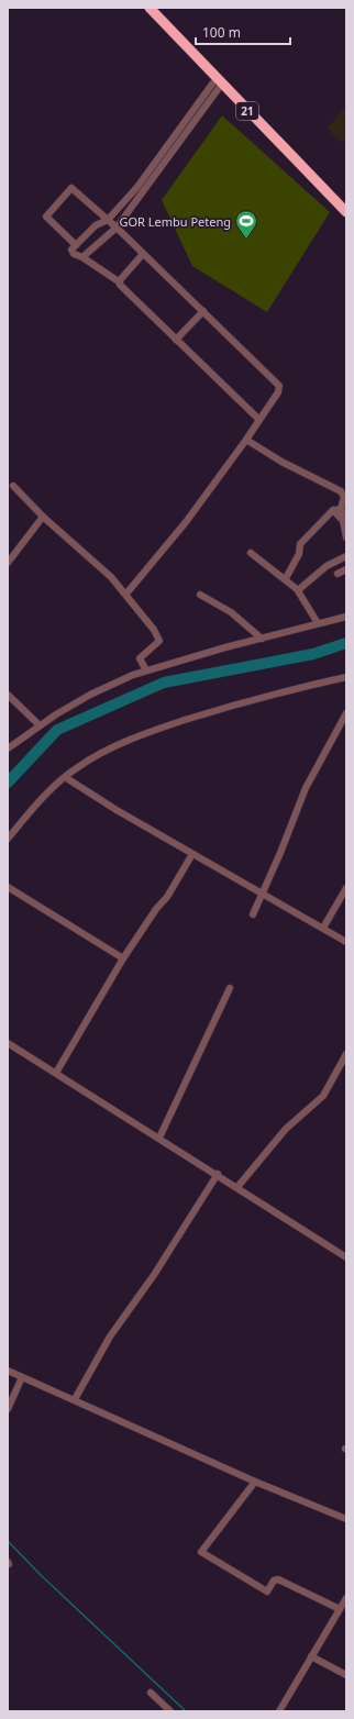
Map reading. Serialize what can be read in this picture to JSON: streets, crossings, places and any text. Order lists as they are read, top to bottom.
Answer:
{
  "streets": {
    "highway": ["21"]
  },
  "places": {
    "sports": ["GOR Lembu Peteng"]
  },
  "scale_bar": "100 m"
}
